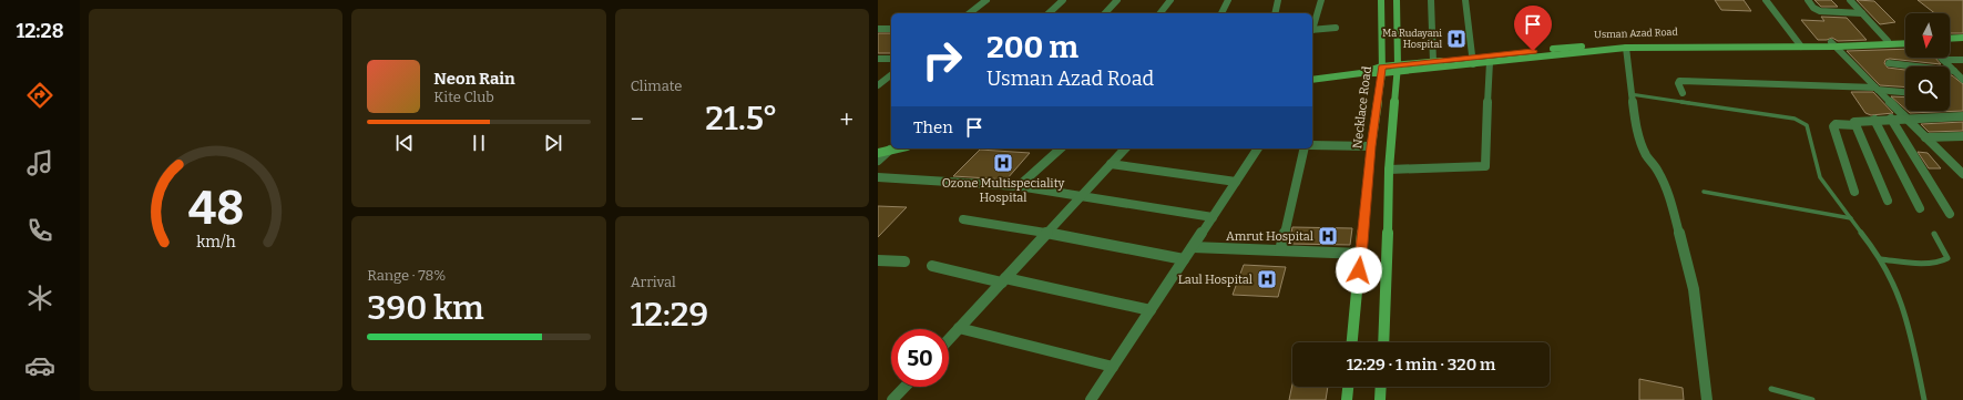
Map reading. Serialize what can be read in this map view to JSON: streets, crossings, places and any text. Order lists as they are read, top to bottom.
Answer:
{
  "streets": {
    "main road": ["Usman Azad Road", "Necklace Road"]
  },
  "crossings": [
    ["Usman Azad Road", "Necklace Road"]
  ],
  "places": {
    "hospital": [
      "Ma Rudayani Hospital",
      "Ozone Multispeciality Hospital",
      "Amrut Hospital",
      "Laul Hospital"
    ]
  },
  "north": "bottom",
  "page": {
    "tabs": "12:28",
    "tile": [
      "Climate",
      ["Range · 78%", "390 km"],
      ["Arrival", "12:29"]
    ],
    "turn": ["200 m", "Usman Azad Road"],
    "song": ["Neon Rain", "Kite Club"],
    "heat": ["−", "21.5°", "+"],
    "then": "Then",
    "limit": "50",
    "trip": "12:29 · 1 min · 320 m",
    "gauge": ["48", "km/h"]
  }
}
